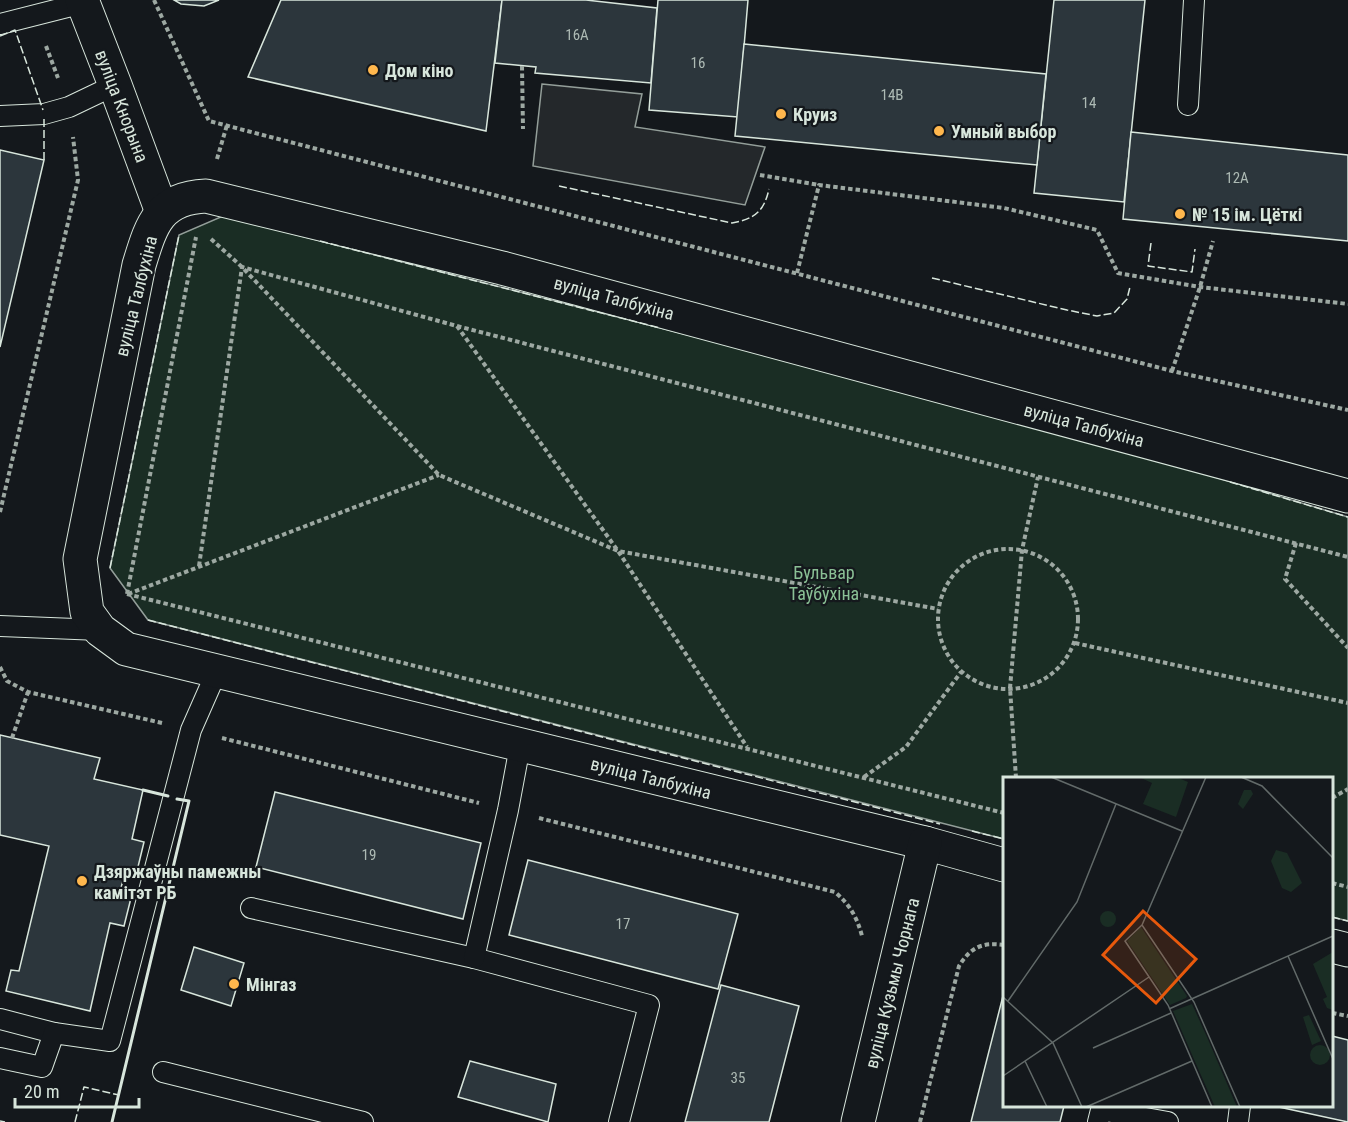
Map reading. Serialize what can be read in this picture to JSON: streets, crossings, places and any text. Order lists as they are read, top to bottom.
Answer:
{
  "streets": {
    "main road": ["вуліца Кнорына", "вуліца Талбухіна", "вуліца Кузьмы Чорнага"]
  },
  "crossings": [
    ["вуліца Кнорына", "вуліца Талбухіна"],
    ["вуліца Талбухіна", "вуліца Кузьмы Чорнага"]
  ],
  "parks": ["Бульвар Таўбухіна"],
  "places": [
    "Дом кіно",
    "Круиз",
    "Умный выбор",
    "№ 15 ім. Цёткі",
    "Дзяржаўны памежны камітэт РБ",
    "Мінгаз"
  ],
  "house_numbers": [
    "16А",
    "16",
    "14В",
    "14",
    "12А",
    "19",
    "17",
    "35"
  ],
  "scale_bar": "20 m"
}
